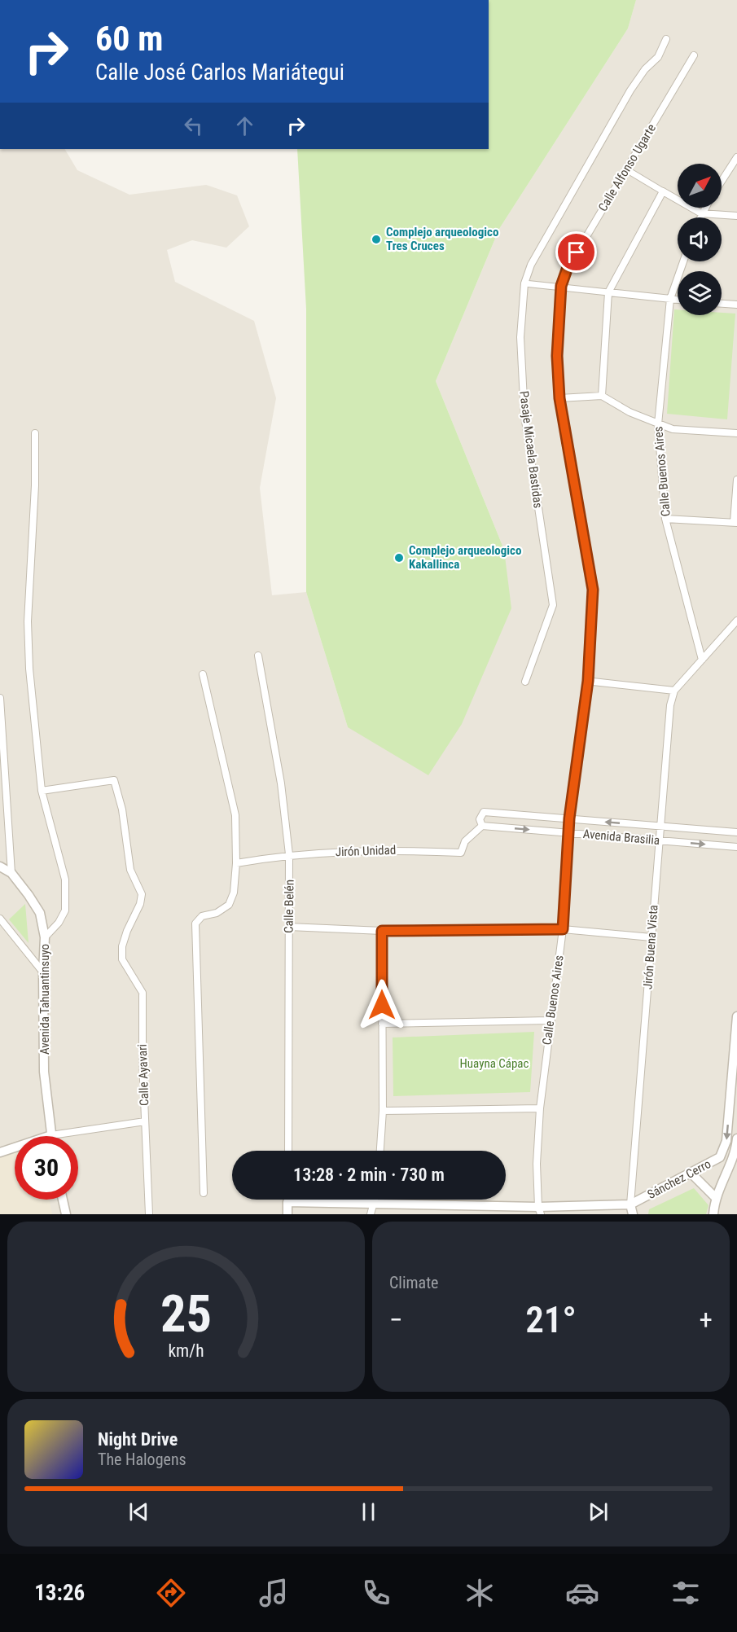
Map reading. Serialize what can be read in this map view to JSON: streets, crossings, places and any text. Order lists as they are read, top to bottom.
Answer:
{
  "streets": {
    "street": [
      "Calle Alfonso Ugarte",
      "Pasaje Micaela Bastidas",
      "Calle Buenos Aires",
      "Avenida Brasilia",
      "Jirón Unidad",
      "Calle Belén",
      "Jirón Buena Vista",
      "Avenida Tahuantinsuyo",
      "Calle Ayavari",
      "Sánchez Cerro"
    ]
  },
  "crossings": [
    ["Calle Alfonso Ugarte", "Calle Buenos Aires"],
    ["Calle Buenos Aires", "Avenida Brasilia"],
    ["Calle Buenos Aires", "Sánchez Cerro"],
    ["Avenida Brasilia", "Jirón Unidad"],
    ["Avenida Brasilia", "Jirón Buena Vista"],
    ["Jirón Unidad", "Calle Belén"],
    ["Jirón Buena Vista", "Sánchez Cerro"]
  ],
  "parks": ["Huayna Cápac"],
  "places": ["Complejo arqueologico Tres Cruces", "Complejo arqueologico Kakallinca"],
  "north": "top right",
  "page": {
    "turn": ["60 m", "Calle José Carlos Mariátegui"],
    "limit": "30",
    "trip": "13:28 · 2 min · 730 m",
    "tile": "Climate",
    "heat": ["−", "21°", "+"],
    "song": ["Night Drive", "The Halogens"],
    "tabs": "13:26",
    "gauge": ["25", "km/h"]
  }
}
